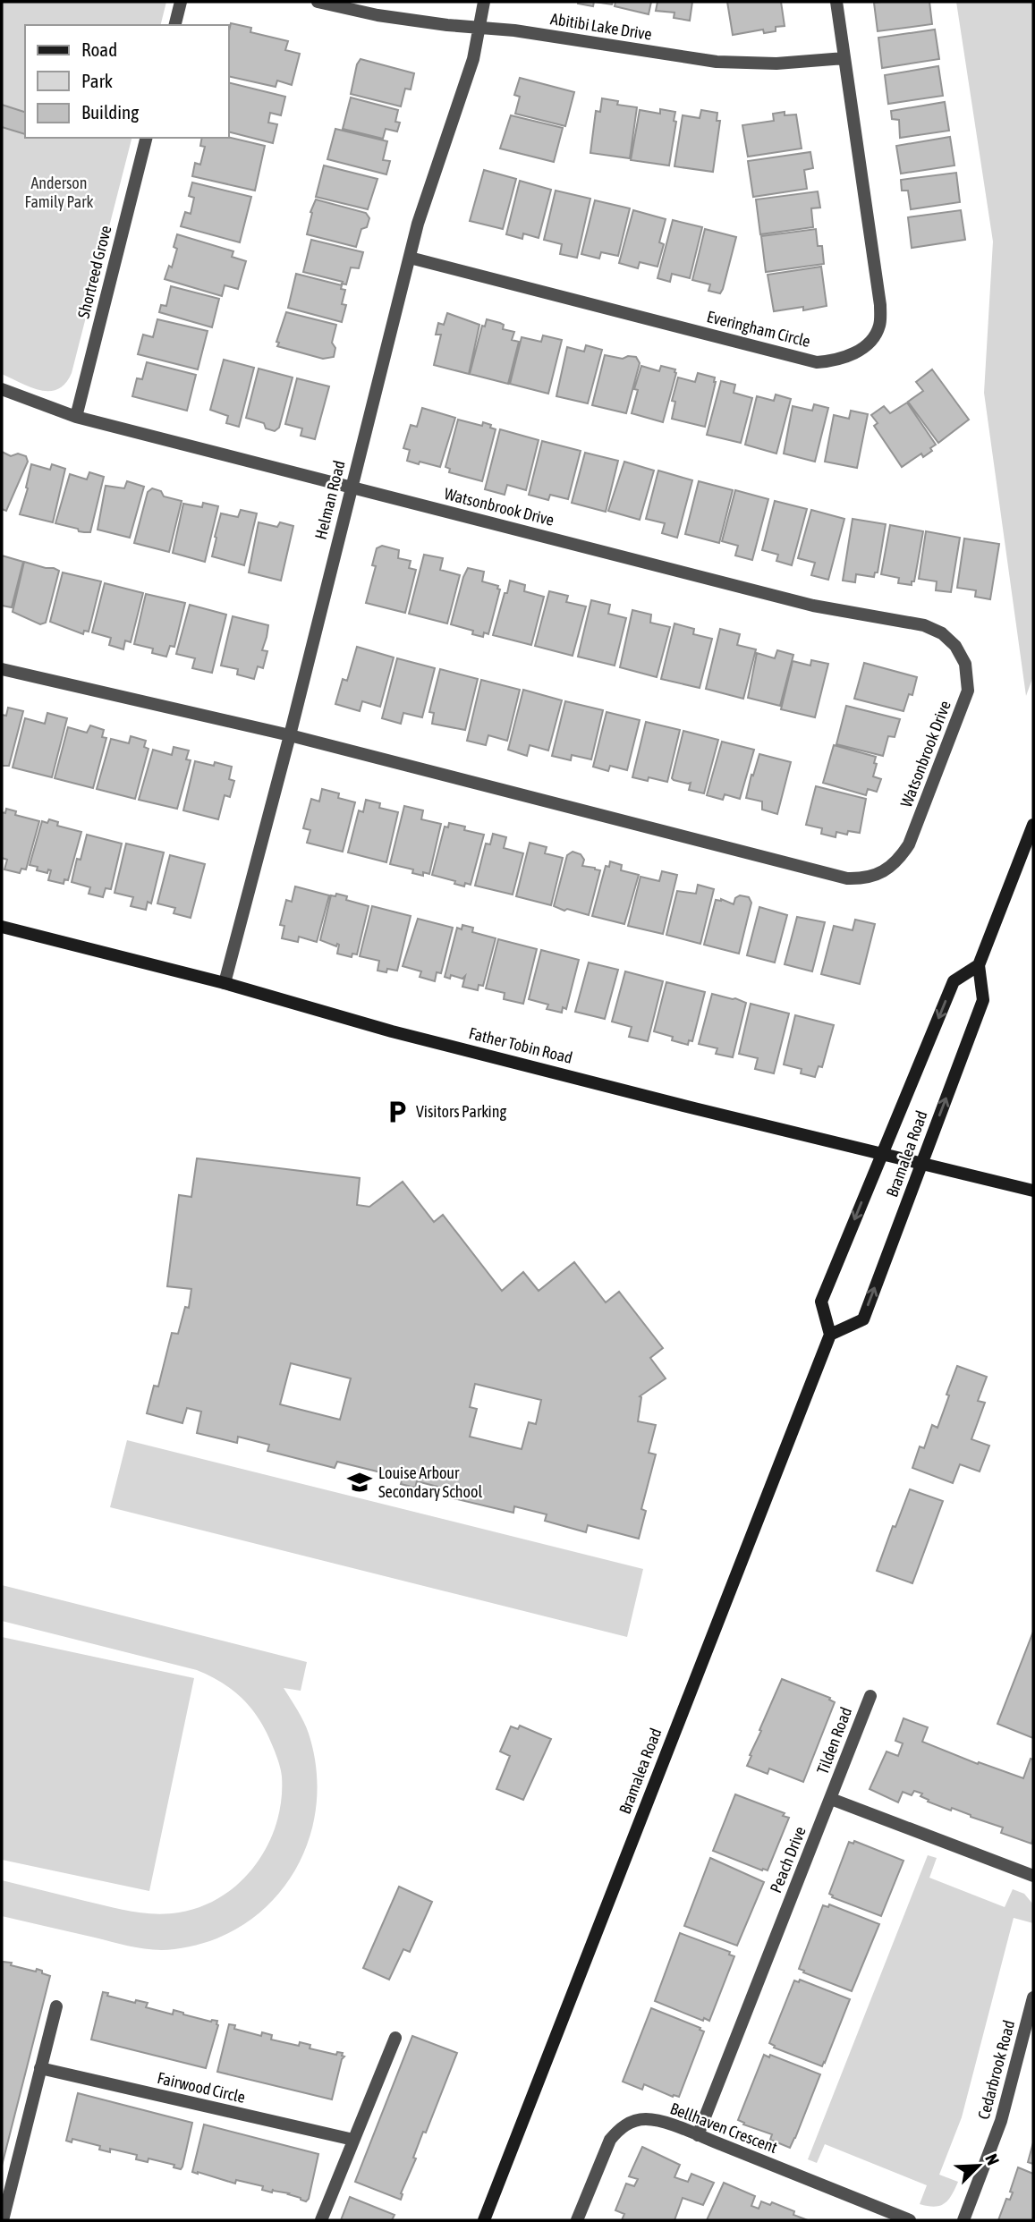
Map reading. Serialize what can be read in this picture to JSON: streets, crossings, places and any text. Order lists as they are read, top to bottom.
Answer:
{
  "streets": {
    "main road": ["Father Tobin Road", "Bramalea Road"],
    "street": [
      "Abitibi Lake Drive",
      "Shortreed Grove",
      "Everingham Circle",
      "Helman Road",
      "Watsonbrook Drive",
      "Tilden Road",
      "Peach Drive",
      "Cedarbrook Road",
      "Fairwood Circle",
      "Bellhaven Crescent"
    ]
  },
  "crossings": [
    ["Abitibi Lake Drive", "Everingham Circle"],
    ["Abitibi Lake Drive", "Helman Road"],
    ["Shortreed Grove", "Watsonbrook Drive"],
    ["Everingham Circle", "Helman Road"],
    ["Helman Road", "Watsonbrook Drive"],
    ["Helman Road", "Father Tobin Road"],
    ["Father Tobin Road", "Bramalea Road"],
    ["Tilden Road", "Peach Drive"],
    ["Peach Drive", "Bellhaven Crescent"]
  ],
  "parks": ["Anderson Family Park"],
  "places": {
    "parking": ["Visitors Parking"],
    "school or university": ["Louise Arbour Secondary School"]
  },
  "legend": ["Road", "Park", "Building"],
  "north": "top right"
}
